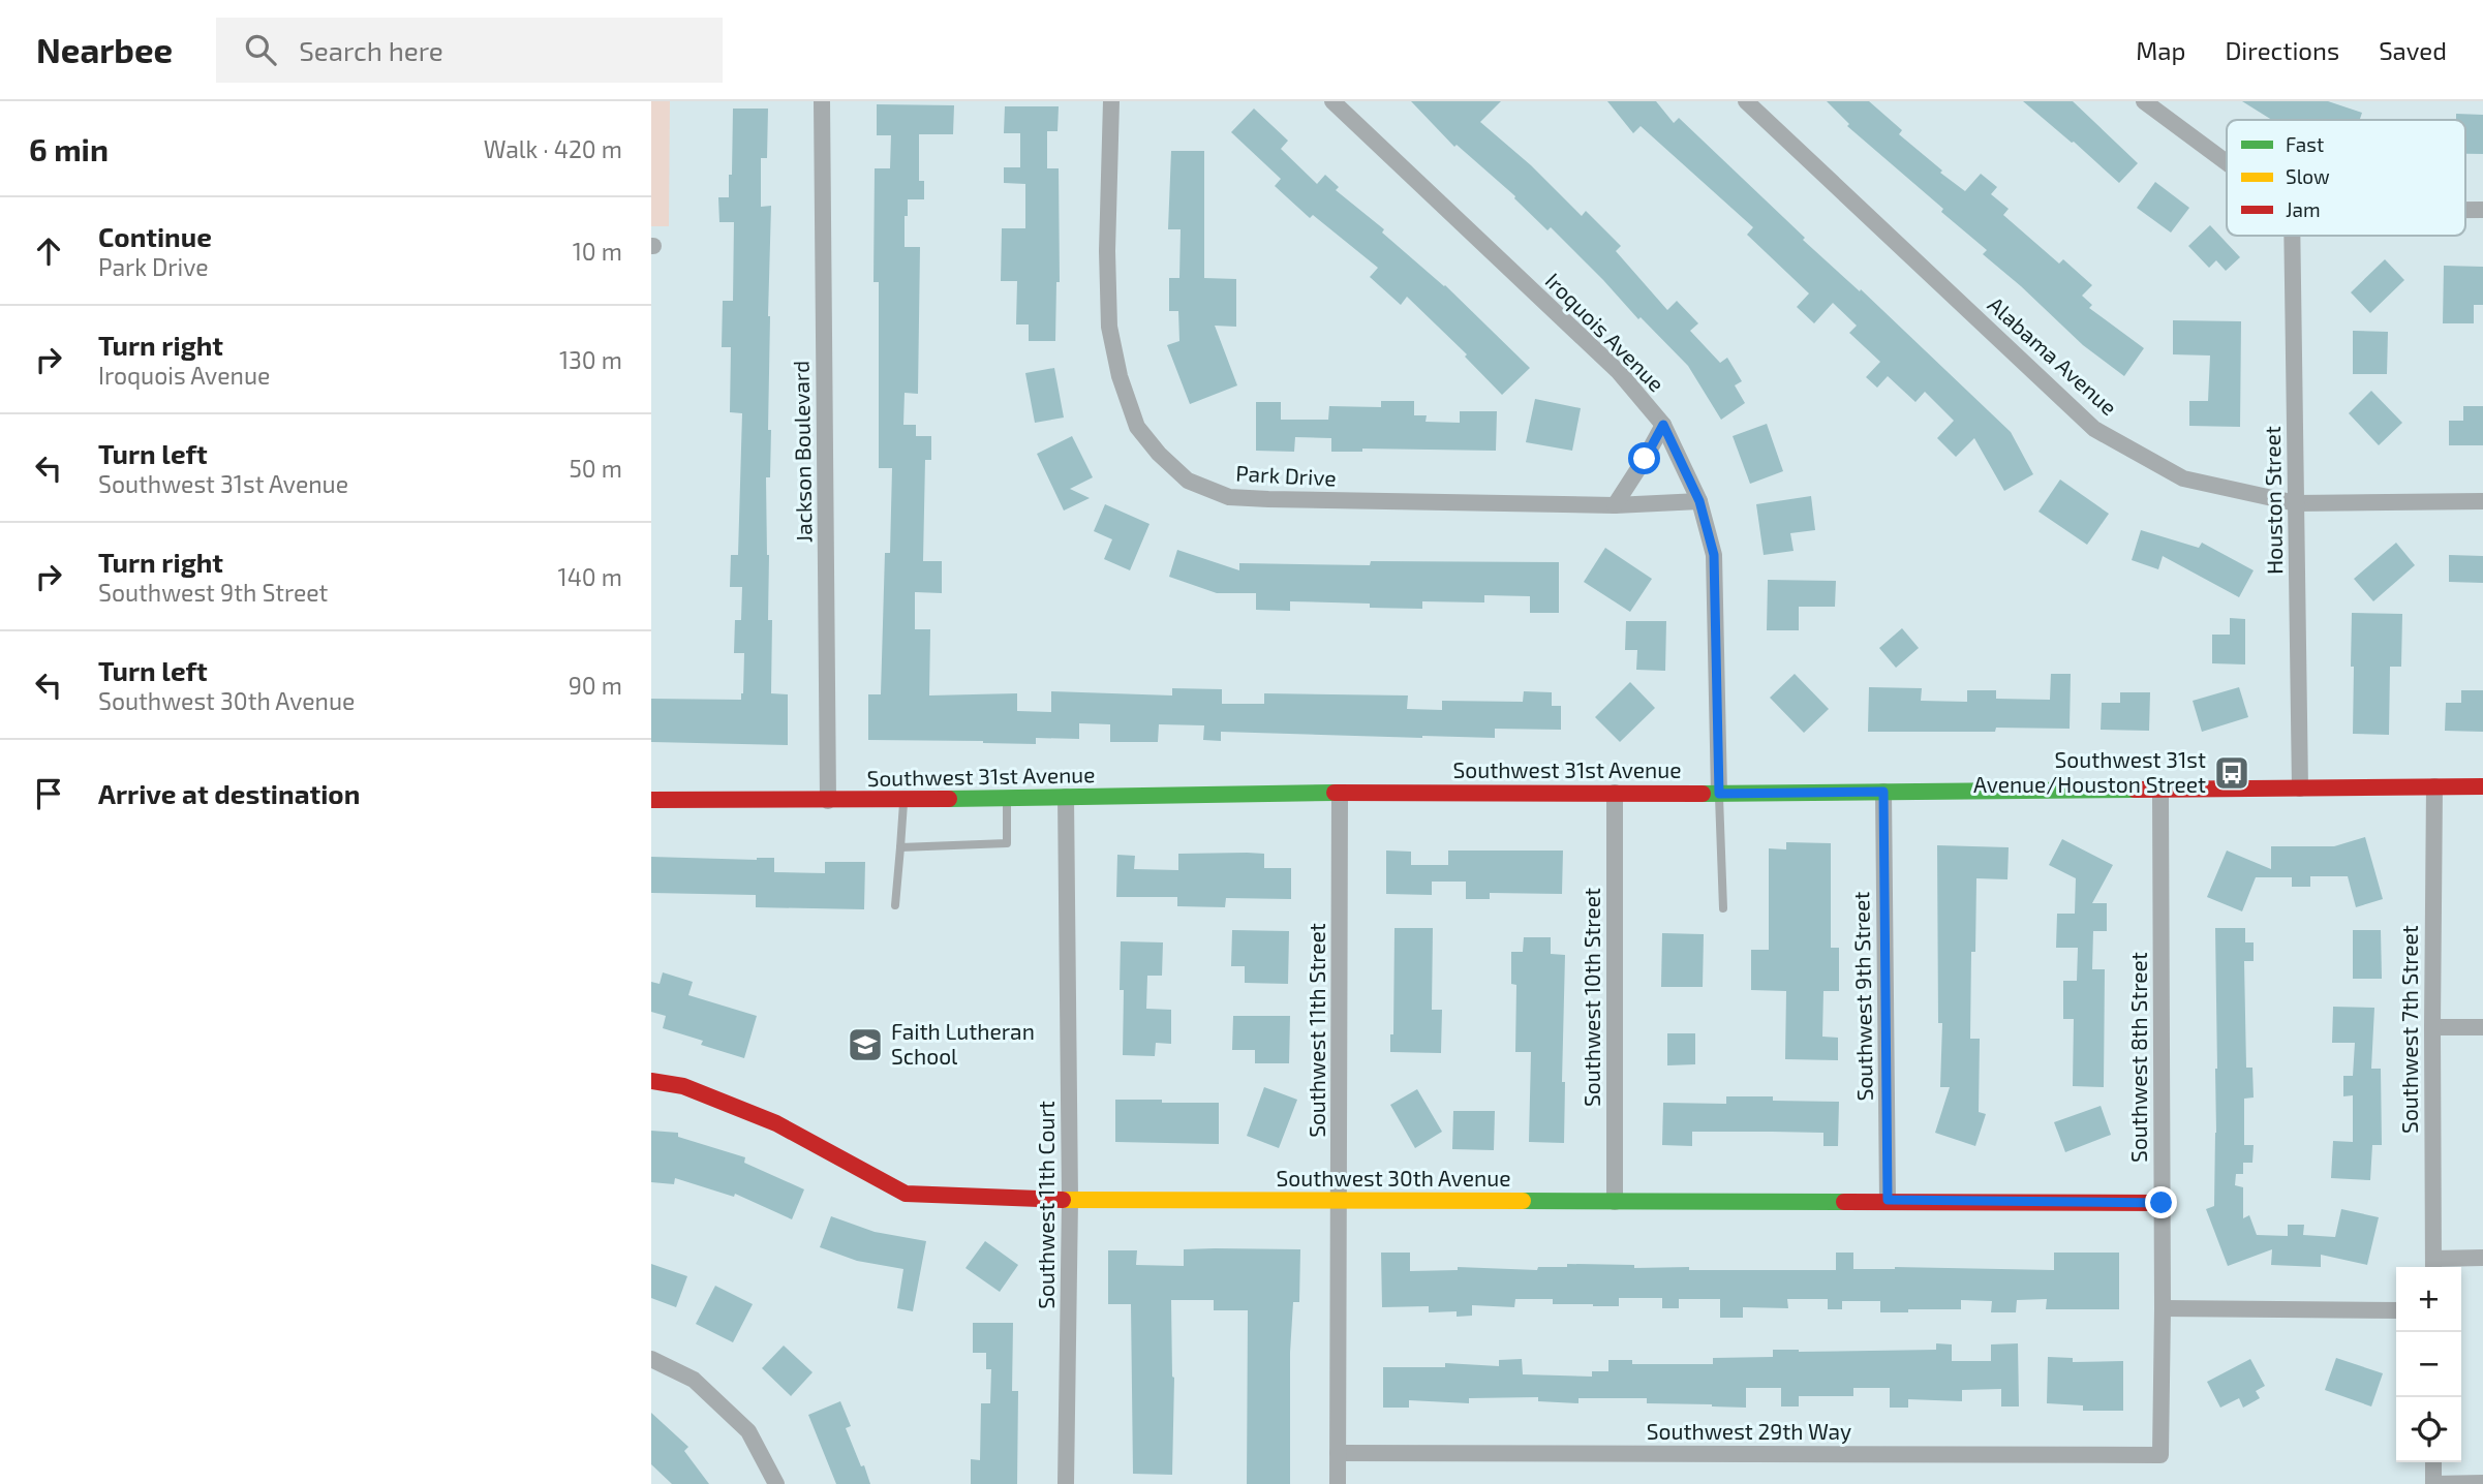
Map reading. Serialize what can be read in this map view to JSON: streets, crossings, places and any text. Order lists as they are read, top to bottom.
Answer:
{
  "streets": {
    "main road": ["Southwest 31st Avenue", "Southwest 30th Avenue"],
    "street": [
      "Iroquois Avenue",
      "Alabama Avenue",
      "Jackson Boulevard",
      "Park Drive",
      "Houston Street",
      "Southwest 9th Street",
      "Southwest 10th Street",
      "Southwest 7th Street",
      "Southwest 11th Street",
      "Southwest 8th Street",
      "Southwest 11th Court",
      "Southwest 29th Way"
    ]
  },
  "crossings": [
    ["Iroquois Avenue", "Park Drive"],
    ["Iroquois Avenue", "Southwest 31st Avenue"],
    ["Alabama Avenue", "Houston Street"],
    ["Jackson Boulevard", "Southwest 31st Avenue"],
    ["Houston Street", "Southwest 31st Avenue"],
    ["Southwest 31st Avenue", "Southwest 9th Street"],
    ["Southwest 31st Avenue", "Southwest 10th Street"],
    ["Southwest 31st Avenue", "Southwest 7th Street"],
    ["Southwest 31st Avenue", "Southwest 11th Street"],
    ["Southwest 31st Avenue", "Southwest 8th Street"],
    ["Southwest 31st Avenue", "Southwest 11th Court"],
    ["Southwest 9th Street", "Southwest 30th Avenue"],
    ["Southwest 10th Street", "Southwest 30th Avenue"],
    ["Southwest 11th Street", "Southwest 30th Avenue"],
    ["Southwest 11th Street", "Southwest 29th Way"],
    ["Southwest 8th Street", "Southwest 30th Avenue"],
    ["Southwest 8th Street", "Southwest 29th Way"],
    ["Southwest 30th Avenue", "Southwest 11th Court"]
  ],
  "places": {
    "bus stop": ["Southwest 31st Avenue/Houston Street"],
    "school or university": ["Faith Lutheran School"]
  },
  "legend": ["Fast", "Slow", "Jam"],
  "page": {
    "header": "Nearbee",
    "search": "Search here",
    "nav": ["Map", "Directions", "Saved"],
    "heading": ["6 min", "Walk · 420 m"],
    "list": [
      ["Continue", "Park Drive", "10 m"],
      ["Turn right", "Iroquois Avenue", "130 m"],
      ["Turn left", "Southwest 31st Avenue", "50 m"],
      ["Turn right", "Southwest 9th Street", "140 m"],
      ["Turn left", "Southwest 30th Avenue", "90 m"],
      "Arrive at destination"
    ],
    "map_buttons": ["+", "−"]
  }
}
